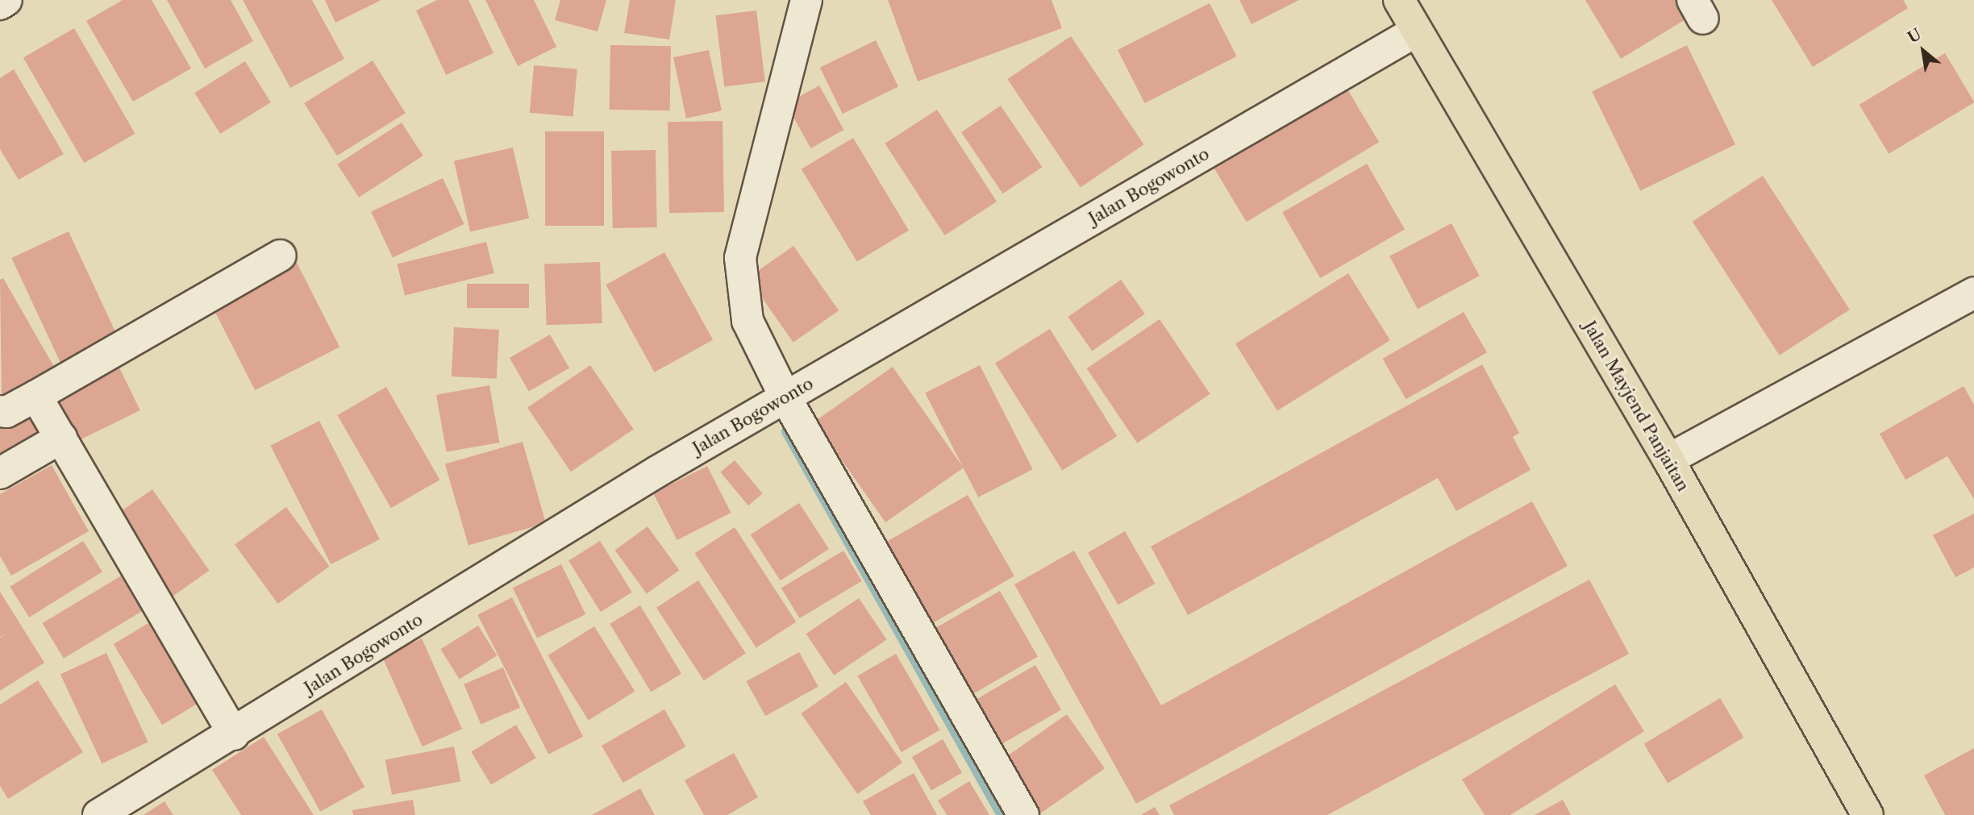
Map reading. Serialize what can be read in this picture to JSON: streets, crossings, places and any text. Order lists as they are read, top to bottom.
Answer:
{
  "streets": {
    "highway": ["Jalan Mayjend Panjaitan"],
    "street": ["Jalan Bogowonto"]
  },
  "crossings": [
    ["Jalan Bogowonto", "Jalan Mayjend Panjaitan"]
  ],
  "north": "top left"
}
